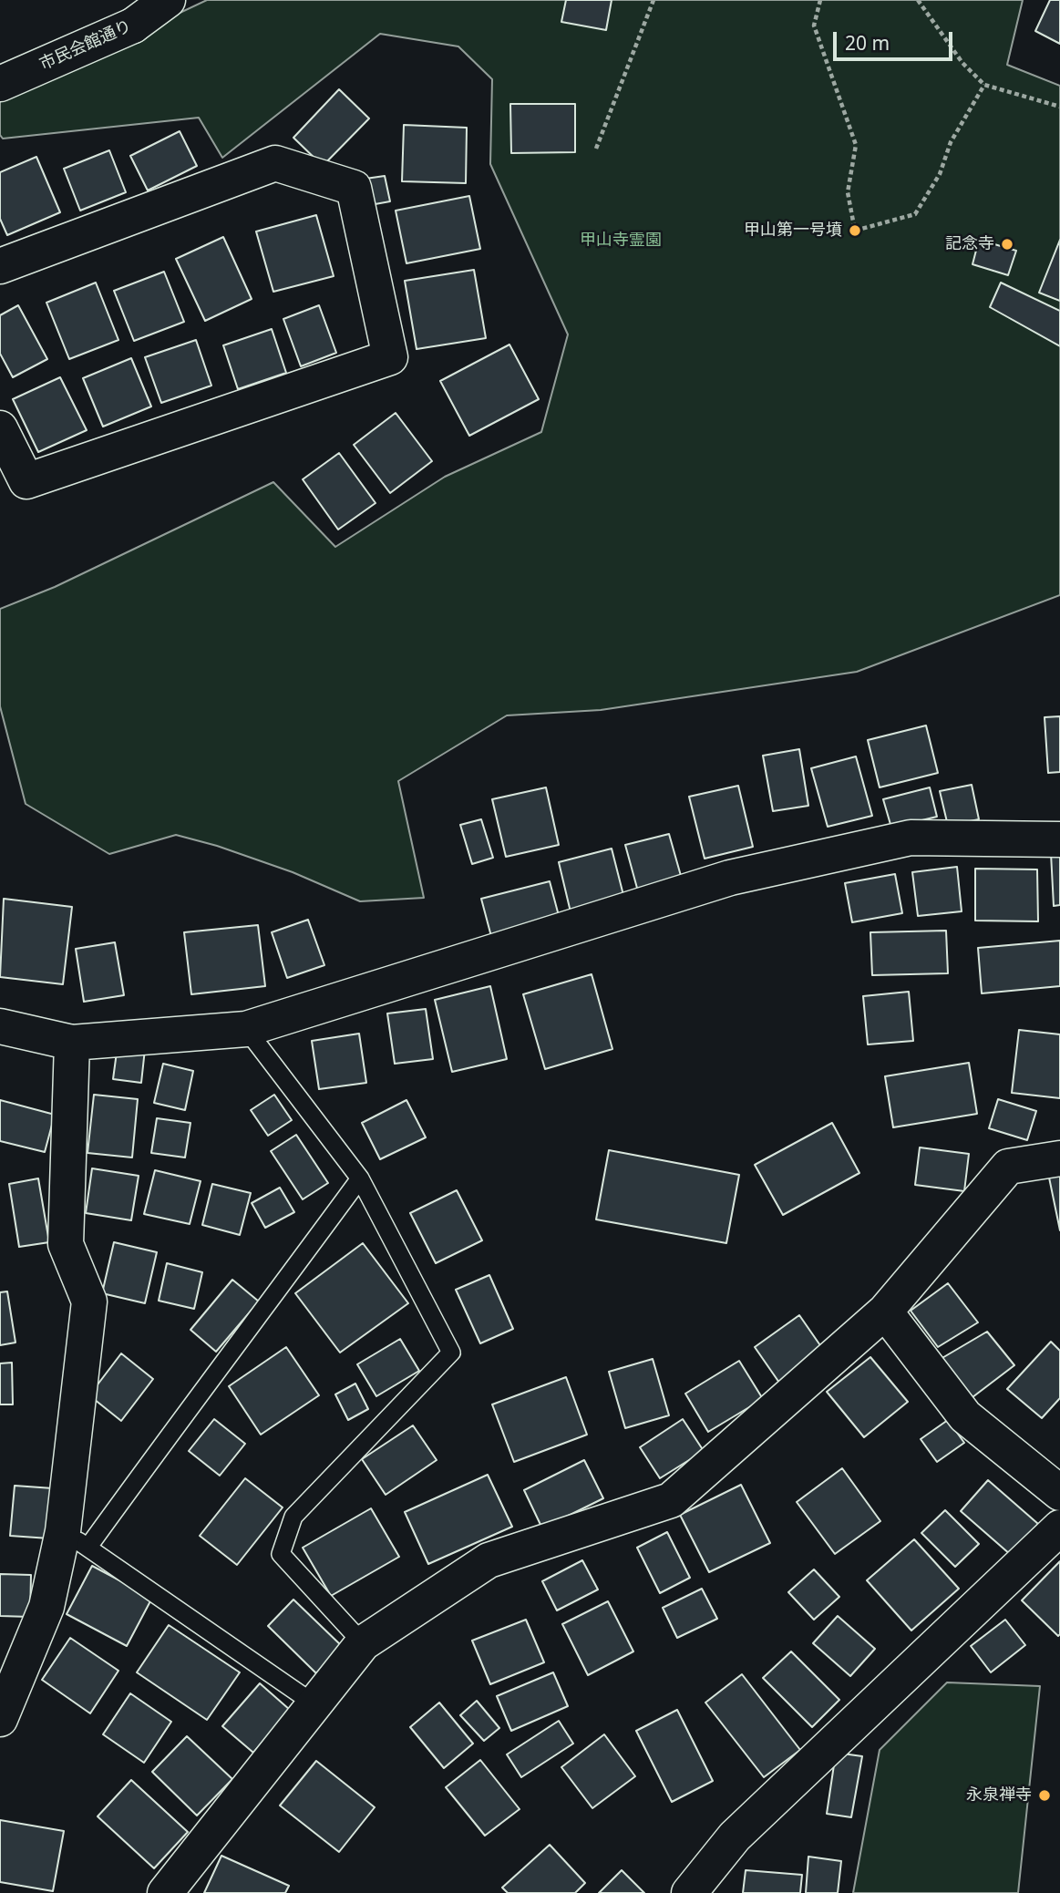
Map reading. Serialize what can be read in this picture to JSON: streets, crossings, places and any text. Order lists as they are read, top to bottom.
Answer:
{
  "streets": {
    "street": ["市民会館通り"]
  },
  "parks": ["甲山寺霊園"],
  "places": ["甲山第一号墳", "記念寺", "永泉禅寺"],
  "scale_bar": "20 m"
}
